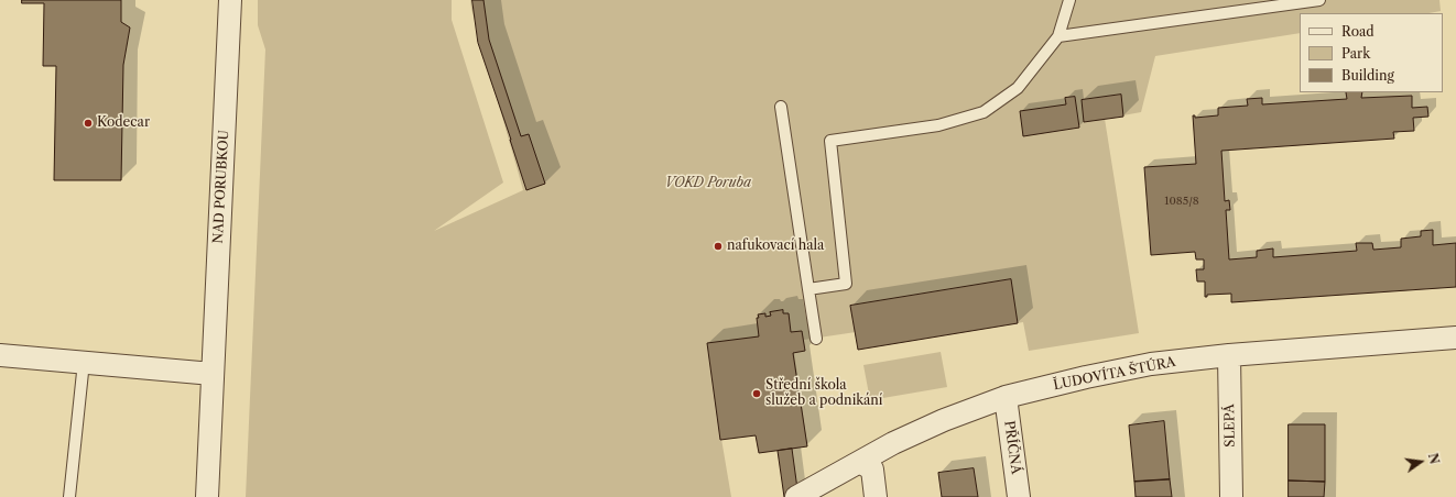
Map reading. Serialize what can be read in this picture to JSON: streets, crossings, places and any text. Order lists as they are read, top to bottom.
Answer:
{
  "streets": {
    "street": [
      "NAD PORUBKOU",
      "ĽUDOVÍTA ŠTÚRA",
      "SLEPÁ",
      "PŘÍČNÁ"
    ]
  },
  "crossings": [
    ["ĽUDOVÍTA ŠTÚRA", "SLEPÁ"],
    ["ĽUDOVÍTA ŠTÚRA", "PŘÍČNÁ"]
  ],
  "parks": ["VOKD Poruba"],
  "places": ["Kodecar", "nafukovací hala", "Střední škola služeb a podnikání"],
  "house_numbers": ["1085/8"],
  "legend": ["Road", "Park", "Building"],
  "north": "right"
}
